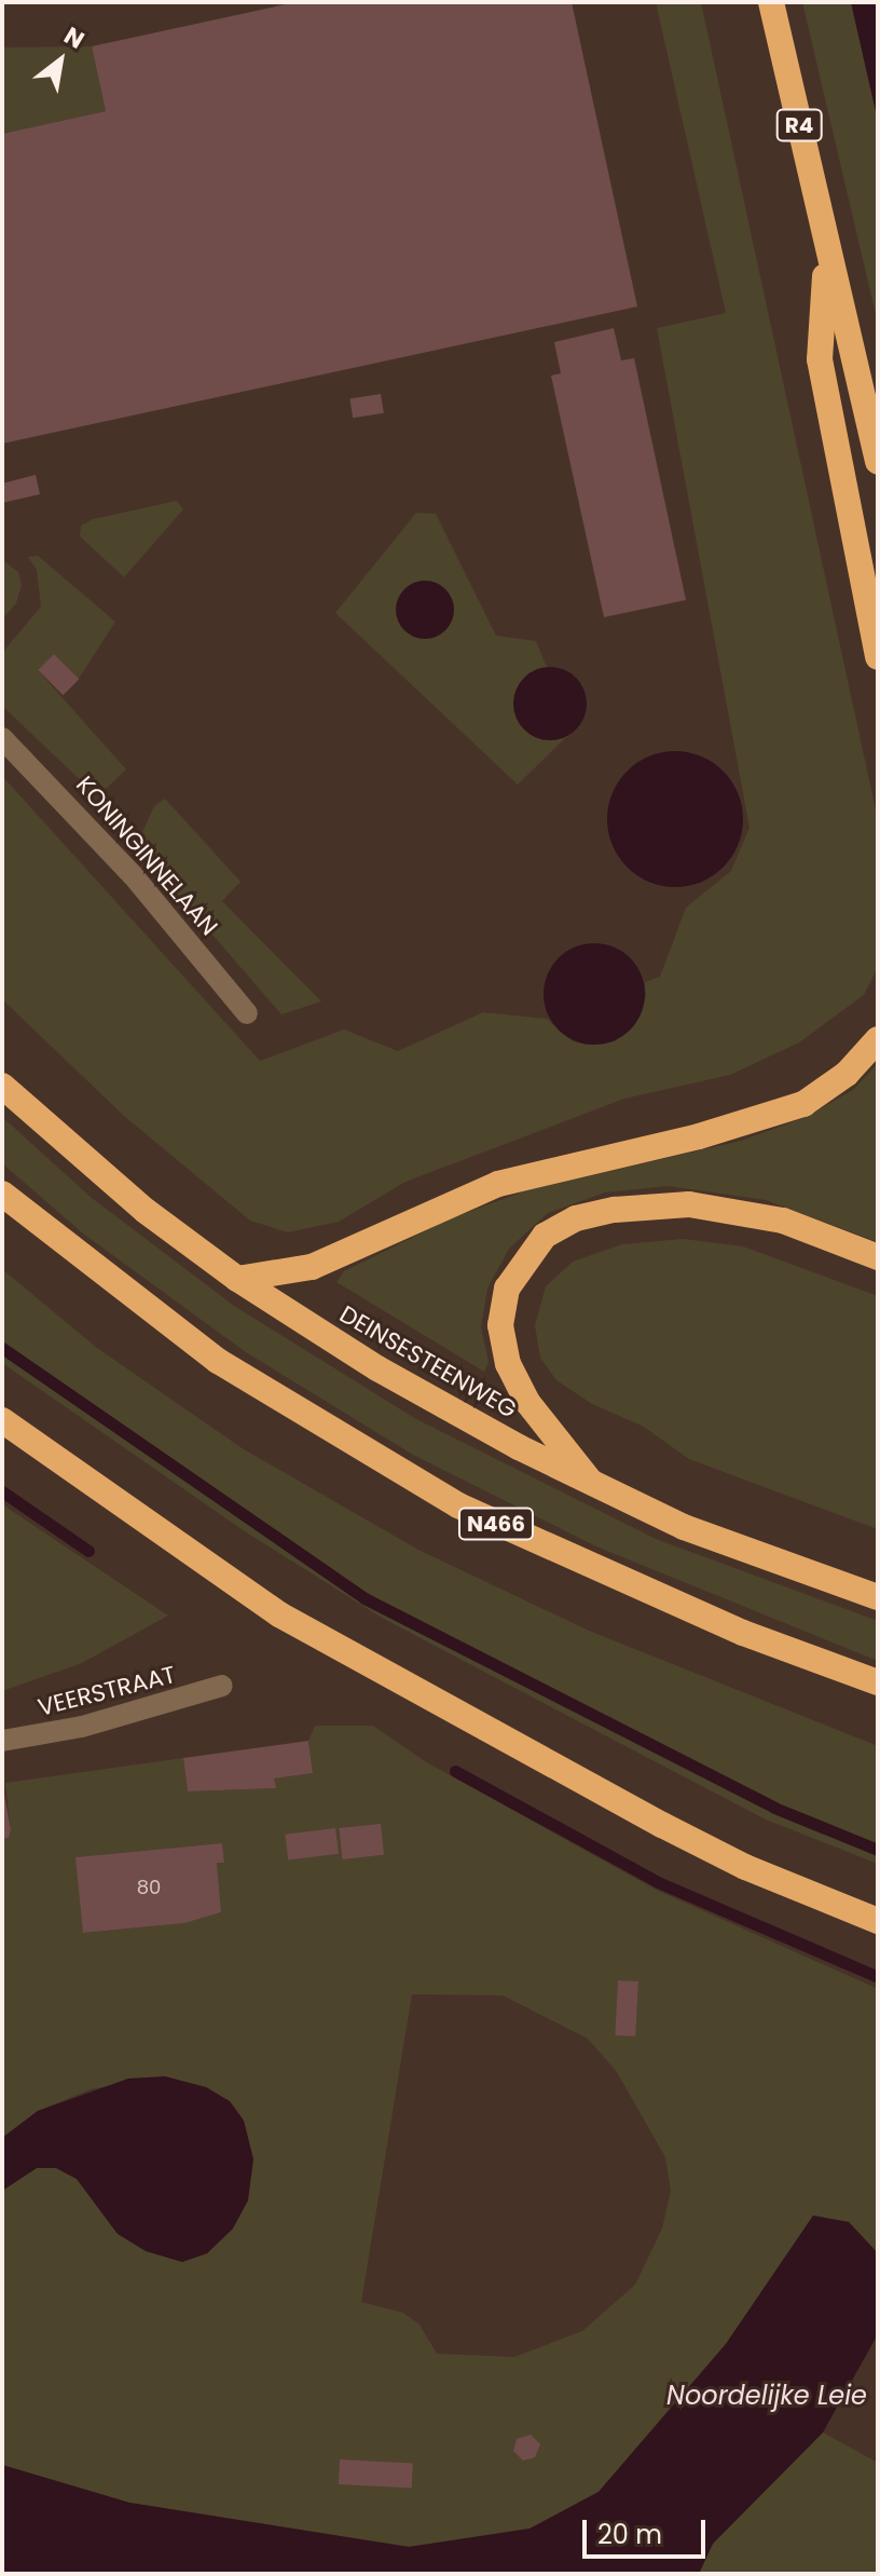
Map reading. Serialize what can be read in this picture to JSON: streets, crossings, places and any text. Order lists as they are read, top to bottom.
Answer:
{
  "streets": {
    "highway": ["R4", "DEINSESTEENWEG", "N466"],
    "street": ["KONINGINNELAAN", "VEERSTRAAT"]
  },
  "water": ["Noordelijke Leie"],
  "house_numbers": ["80"],
  "scale_bar": "20 m",
  "north": "top right"
}
